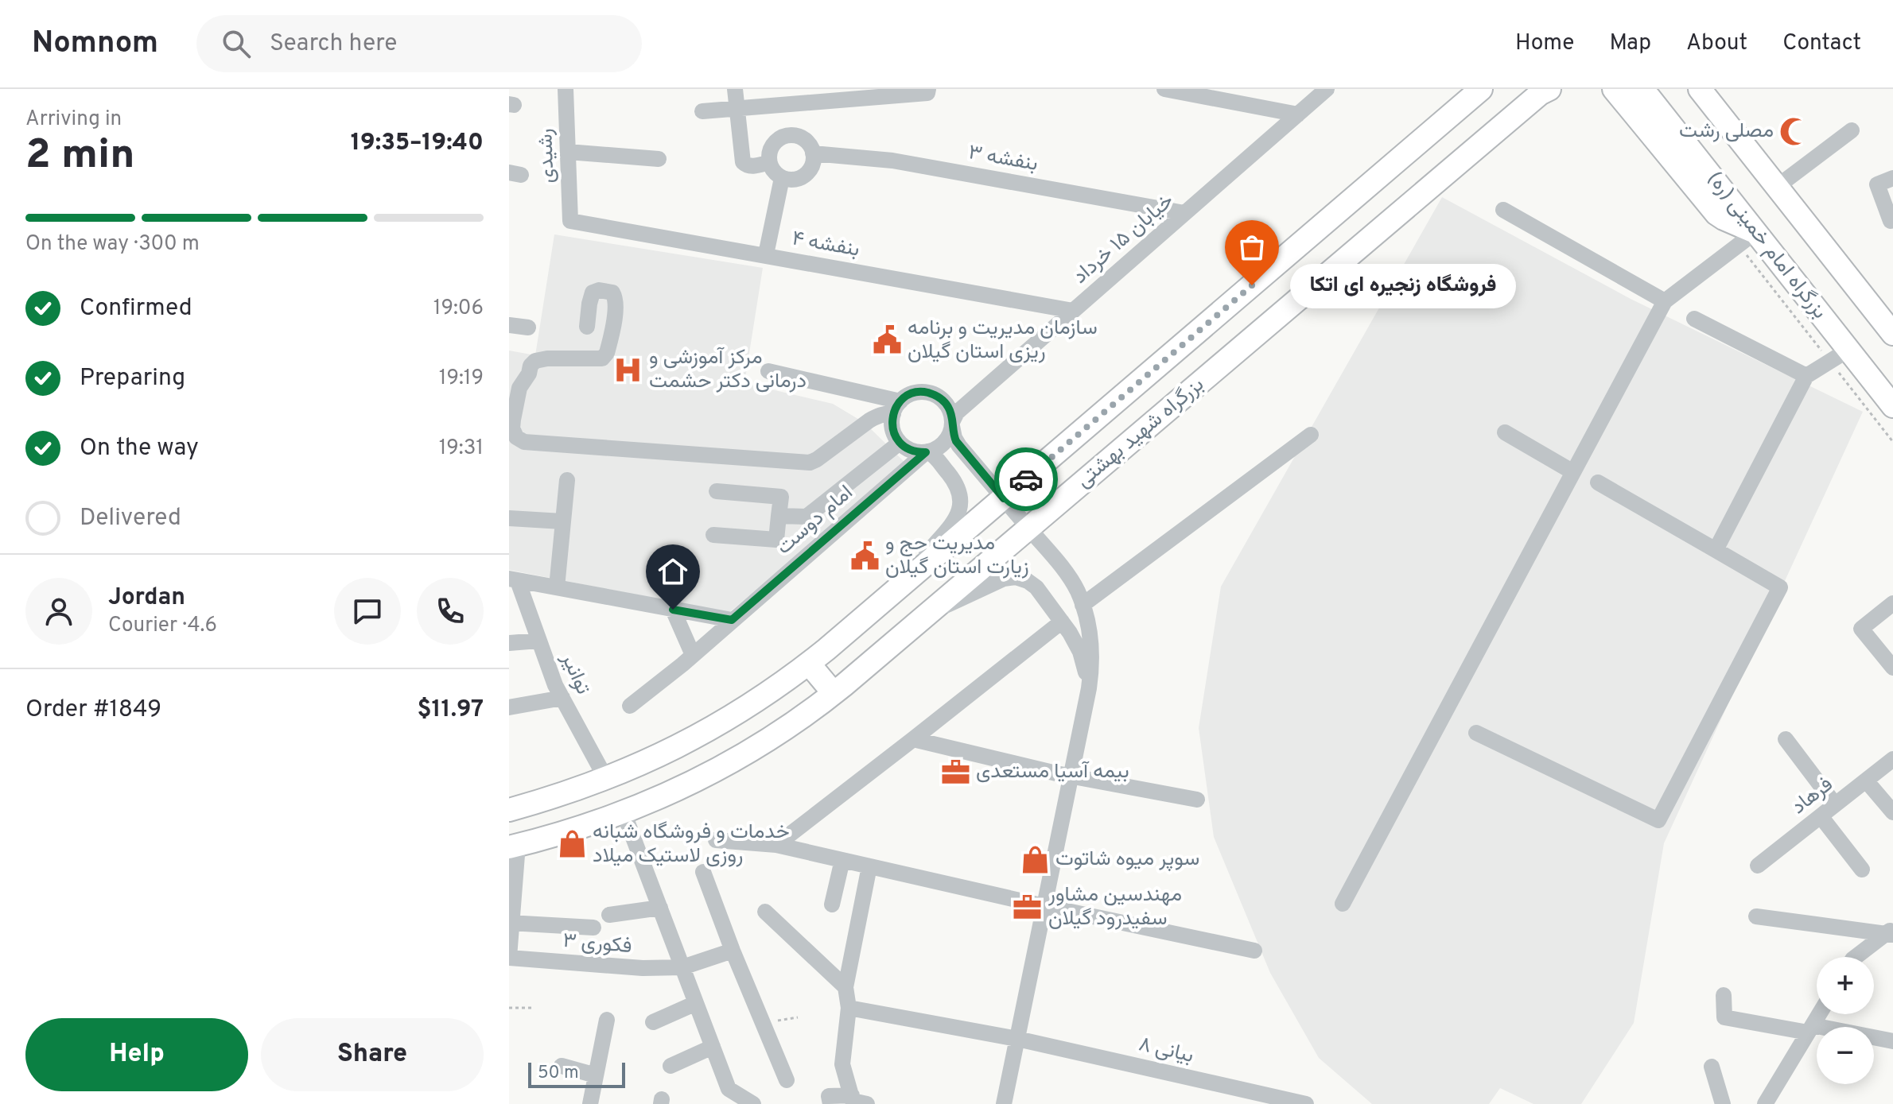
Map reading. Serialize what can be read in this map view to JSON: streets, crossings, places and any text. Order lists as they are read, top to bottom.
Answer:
{
  "streets": {
    "highway": ["بزرگراه امام خمینی (ره)", "بزرگراه شهید بهشتی"],
    "street": [
      "رشیدی",
      "بنفشه ۳",
      "خیابان ۱۵ خرداد",
      "بنفشه ۴",
      "امام دوست",
      "توانیر",
      "فرهاد",
      "فکوری ۳",
      "بیانی ۸"
    ]
  },
  "crossings": [
    ["رشیدی", "بنفشه ۴"],
    ["بنفشه ۳", "خیابان ۱۵ خرداد"],
    ["خیابان ۱۵ خرداد", "بنفشه ۴"],
    ["خیابان ۱۵ خرداد", "امام دوست"],
    ["بزرگراه شهید بهشتی", "توانیر"]
  ],
  "places": {
    "mosque": ["مصلی رشت"],
    "other": ["فروشگاه زنجیره ای اتکا"],
    "public building": ["سازمان مدیریت و برنامه ریزی استان گیلان", "مدیریت حج و زیارت استان گیلان"],
    "hospital": ["مرکز آموزشی و ‌درمانی دکتر حشمت"],
    "office": ["بیمه آسیا مستعدی", "مهندسین مشاور سفیدرود گیلان"],
    "shop": ["خدمات و فروشگاه شبانه روزی لاستیک میلاد", "سوپر میوه شاتوت"]
  },
  "scale_bar": "50 m",
  "page": {
    "header": "Nomnom",
    "search": "Search here",
    "nav": [
      "Home",
      "Map",
      "About",
      "Contact"
    ],
    "heading": ["2 min", "Arriving in", "19:35–19:40"],
    "panel": [
      "Jordan",
      "Courier · 4.6",
      "Order #1849",
      "$11.97"
    ],
    "bar": "On the way · 300 m",
    "bubble": "فروشگاه زنجیره ای اتکا",
    "list": [
      ["Confirmed", "19:06"],
      ["Preparing", "19:19"],
      ["On the way", "19:31"],
      "Delivered"
    ],
    "map_buttons": ["+", "−"],
    "buttons": ["Help", "Share"],
    "scale": "50 m"
  }
}
